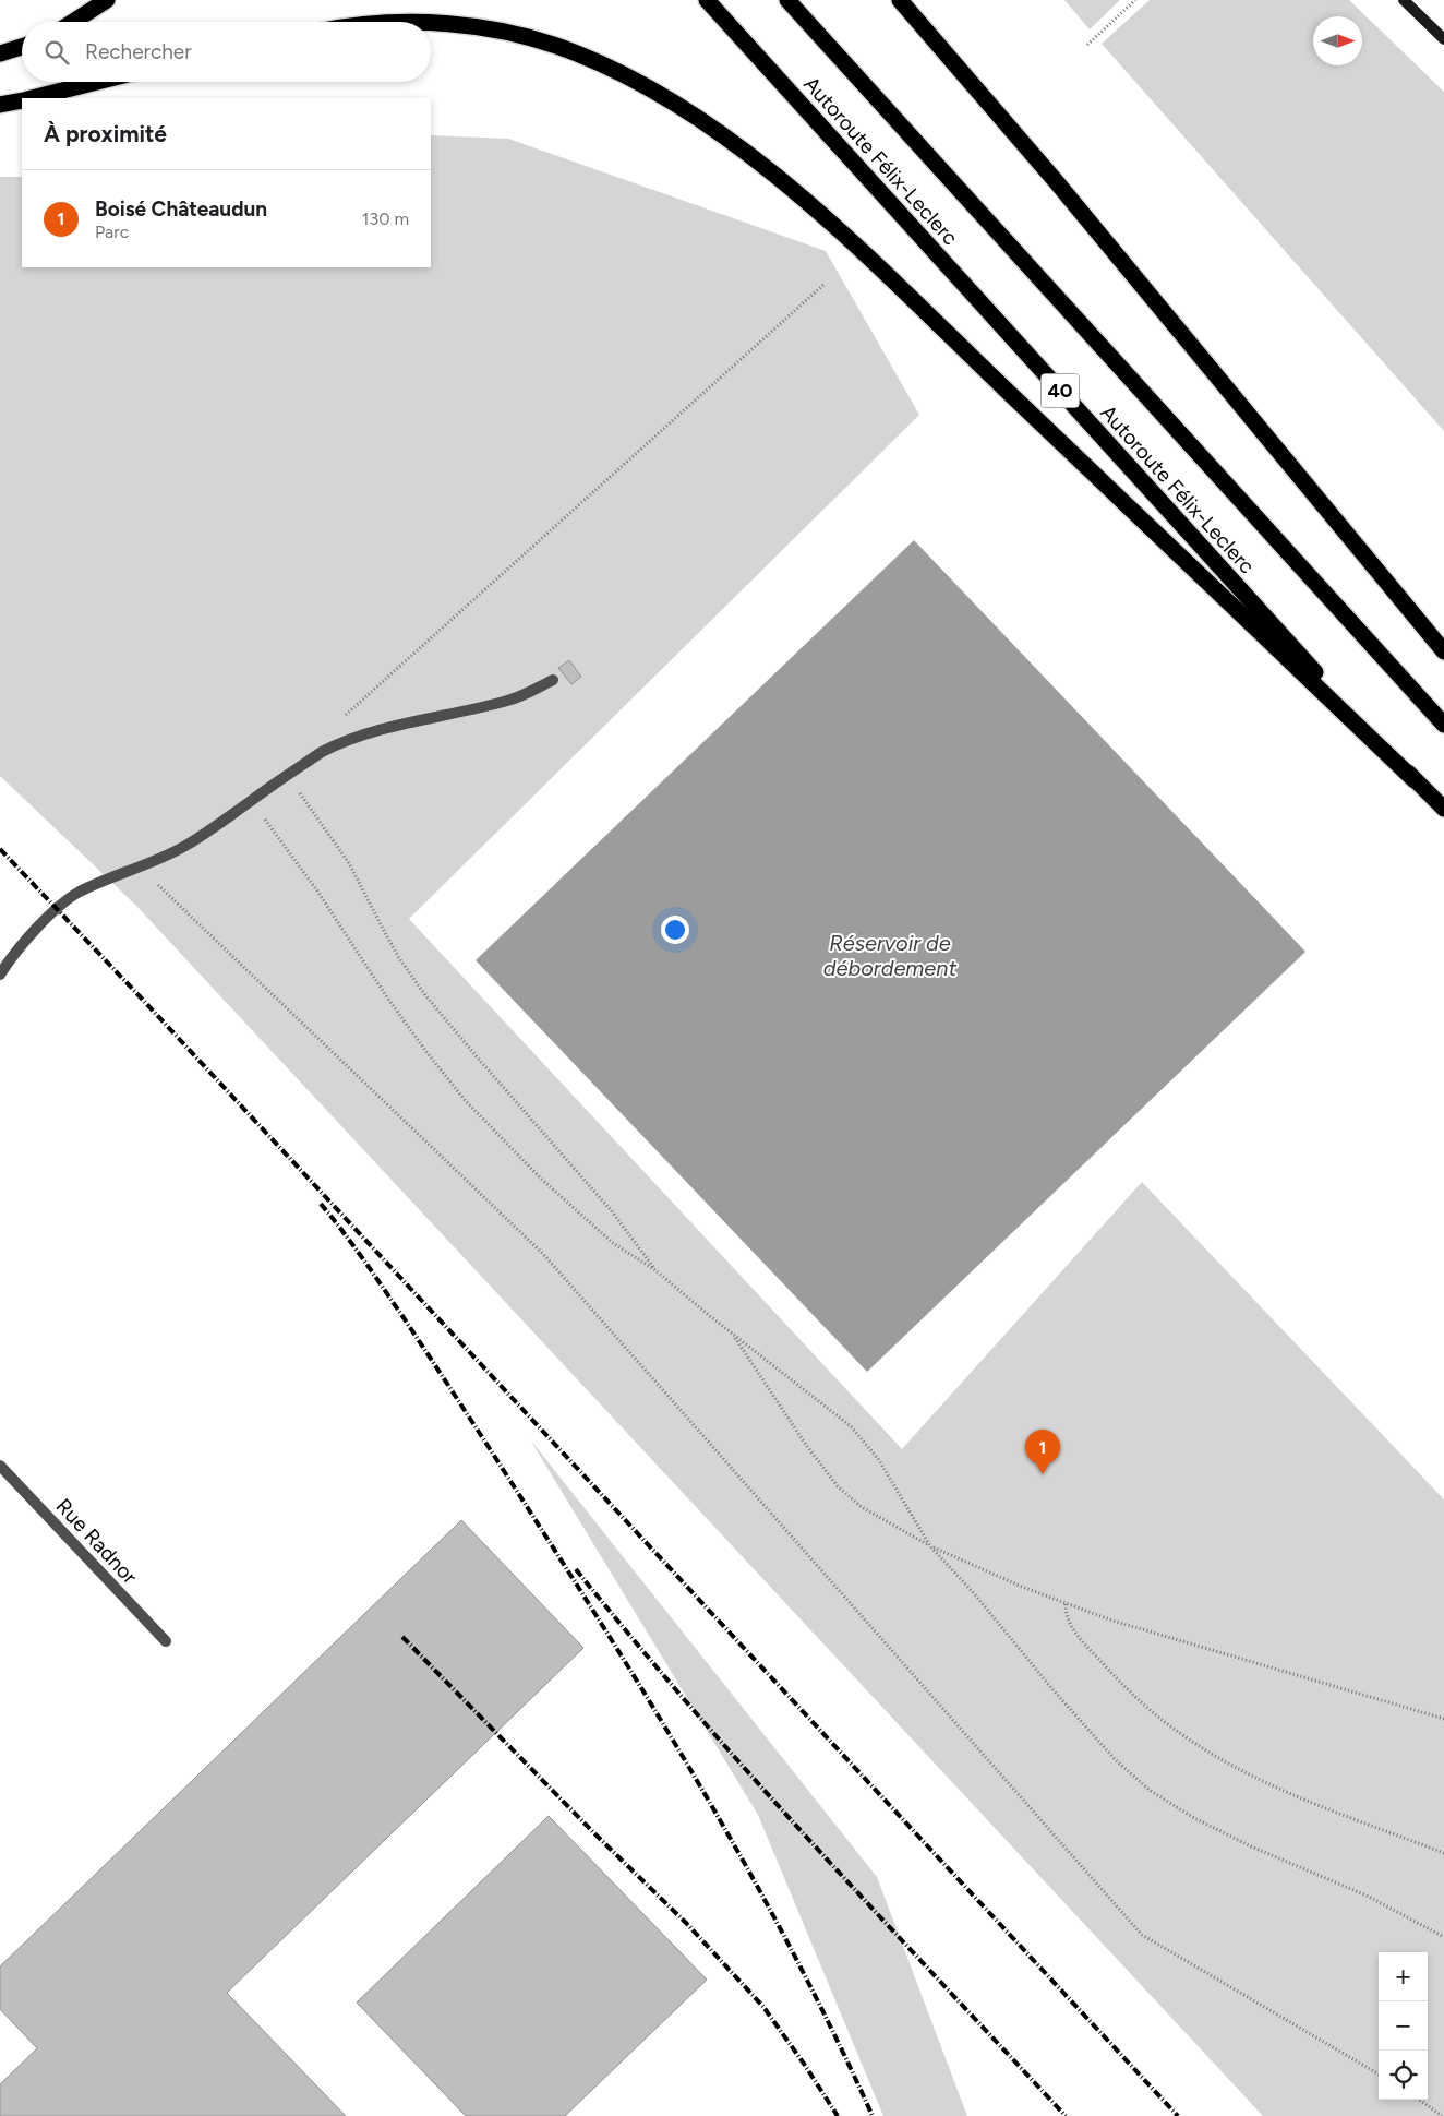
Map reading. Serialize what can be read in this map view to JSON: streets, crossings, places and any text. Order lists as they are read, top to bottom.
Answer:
{
  "streets": {
    "highway": ["Autoroute Félix-Leclerc", "40"],
    "street": ["Rue Radnor"]
  },
  "water": ["Réservoir de débordement"],
  "north": "right",
  "page": {
    "search": "Rechercher",
    "heading": "À proximité",
    "list": [
      {
        "mark": "1",
        "name": "Boisé Châteaudun",
        "note": "Parc",
        "value": "130 m"
      }
    ],
    "pins": "1",
    "map_buttons": ["+", "−"]
  }
}
